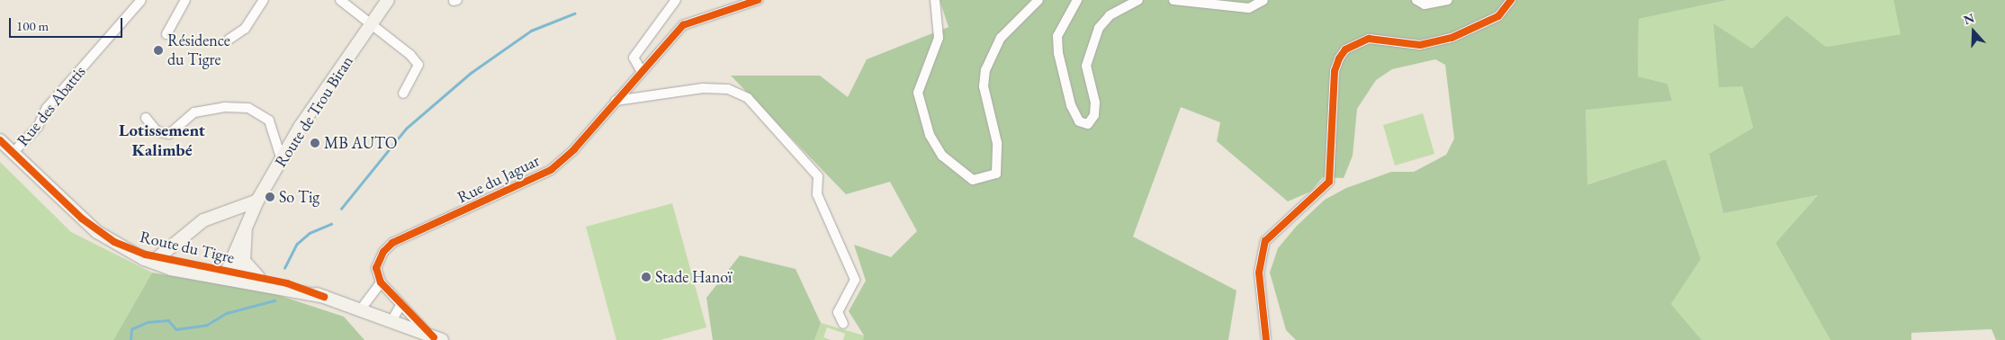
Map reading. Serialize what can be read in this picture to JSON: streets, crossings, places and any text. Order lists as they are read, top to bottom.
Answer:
{
  "streets": {
    "main road": ["Route de Trou Biran", "Route du Tigre"],
    "street": ["Rue des Abattis", "Rue du Jaguar"]
  },
  "crossings": [
    ["Rue des Abattis", "Route du Tigre"],
    ["Route de Trou Biran", "Route du Tigre"]
  ],
  "districts": ["Lotissement Kalimbé"],
  "places": [
    "Résidence du Tigre",
    "MB AUTO",
    "So Tig",
    "Stade Hanoï"
  ],
  "scale_bar": "100 m",
  "north": "top"
}
